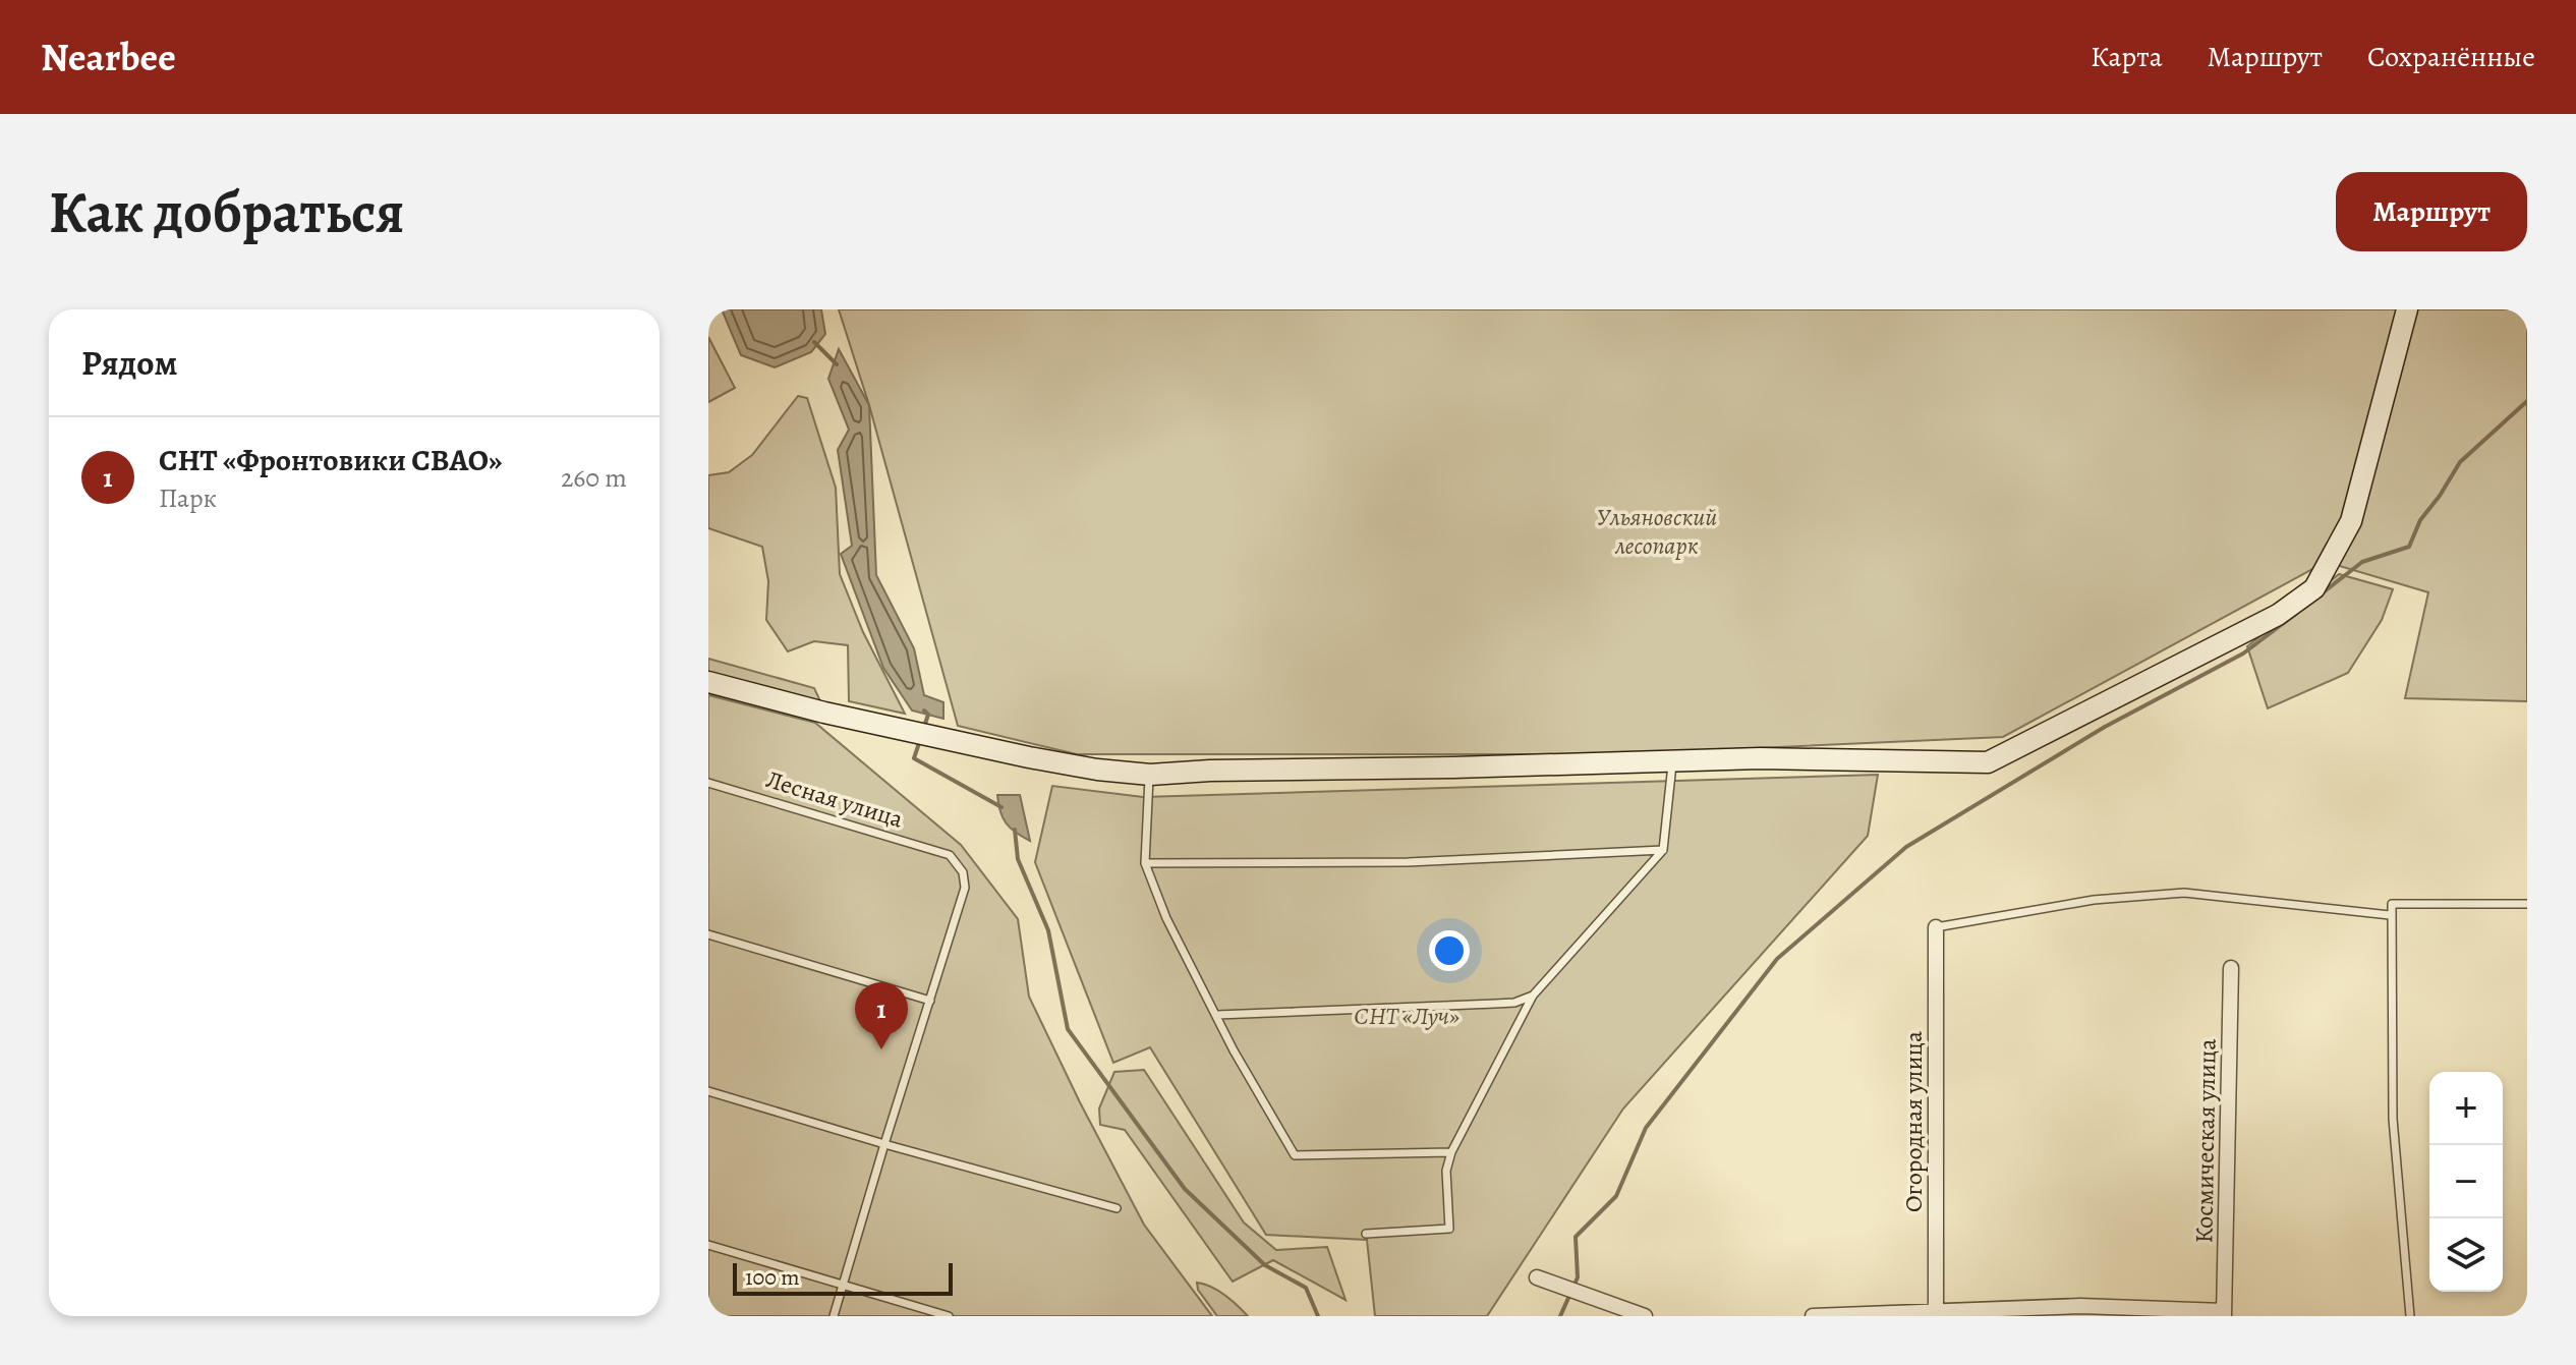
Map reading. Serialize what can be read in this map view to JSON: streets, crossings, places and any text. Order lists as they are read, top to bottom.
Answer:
{
  "streets": {
    "street": ["Огородная улица", "Космическая улица"],
    "lane": ["Лесная улица"]
  },
  "parks": ["Ульяновский лесопарк", "СНТ «Луч»"],
  "scale_bar": "100 m",
  "page": {
    "header": "Nearbee",
    "nav": ["Карта", "Маршрут", "Сохранённые"],
    "buttons": "Маршрут",
    "title": "Как добраться",
    "heading": "Рядом",
    "list": [
      {
        "mark": "1",
        "name": "СНТ «Фронтовики СВАО»",
        "note": "Парк",
        "value": "260 m"
      }
    ],
    "pins": "1",
    "map_buttons": ["+", "−"],
    "scale": "100 m"
  }
}
